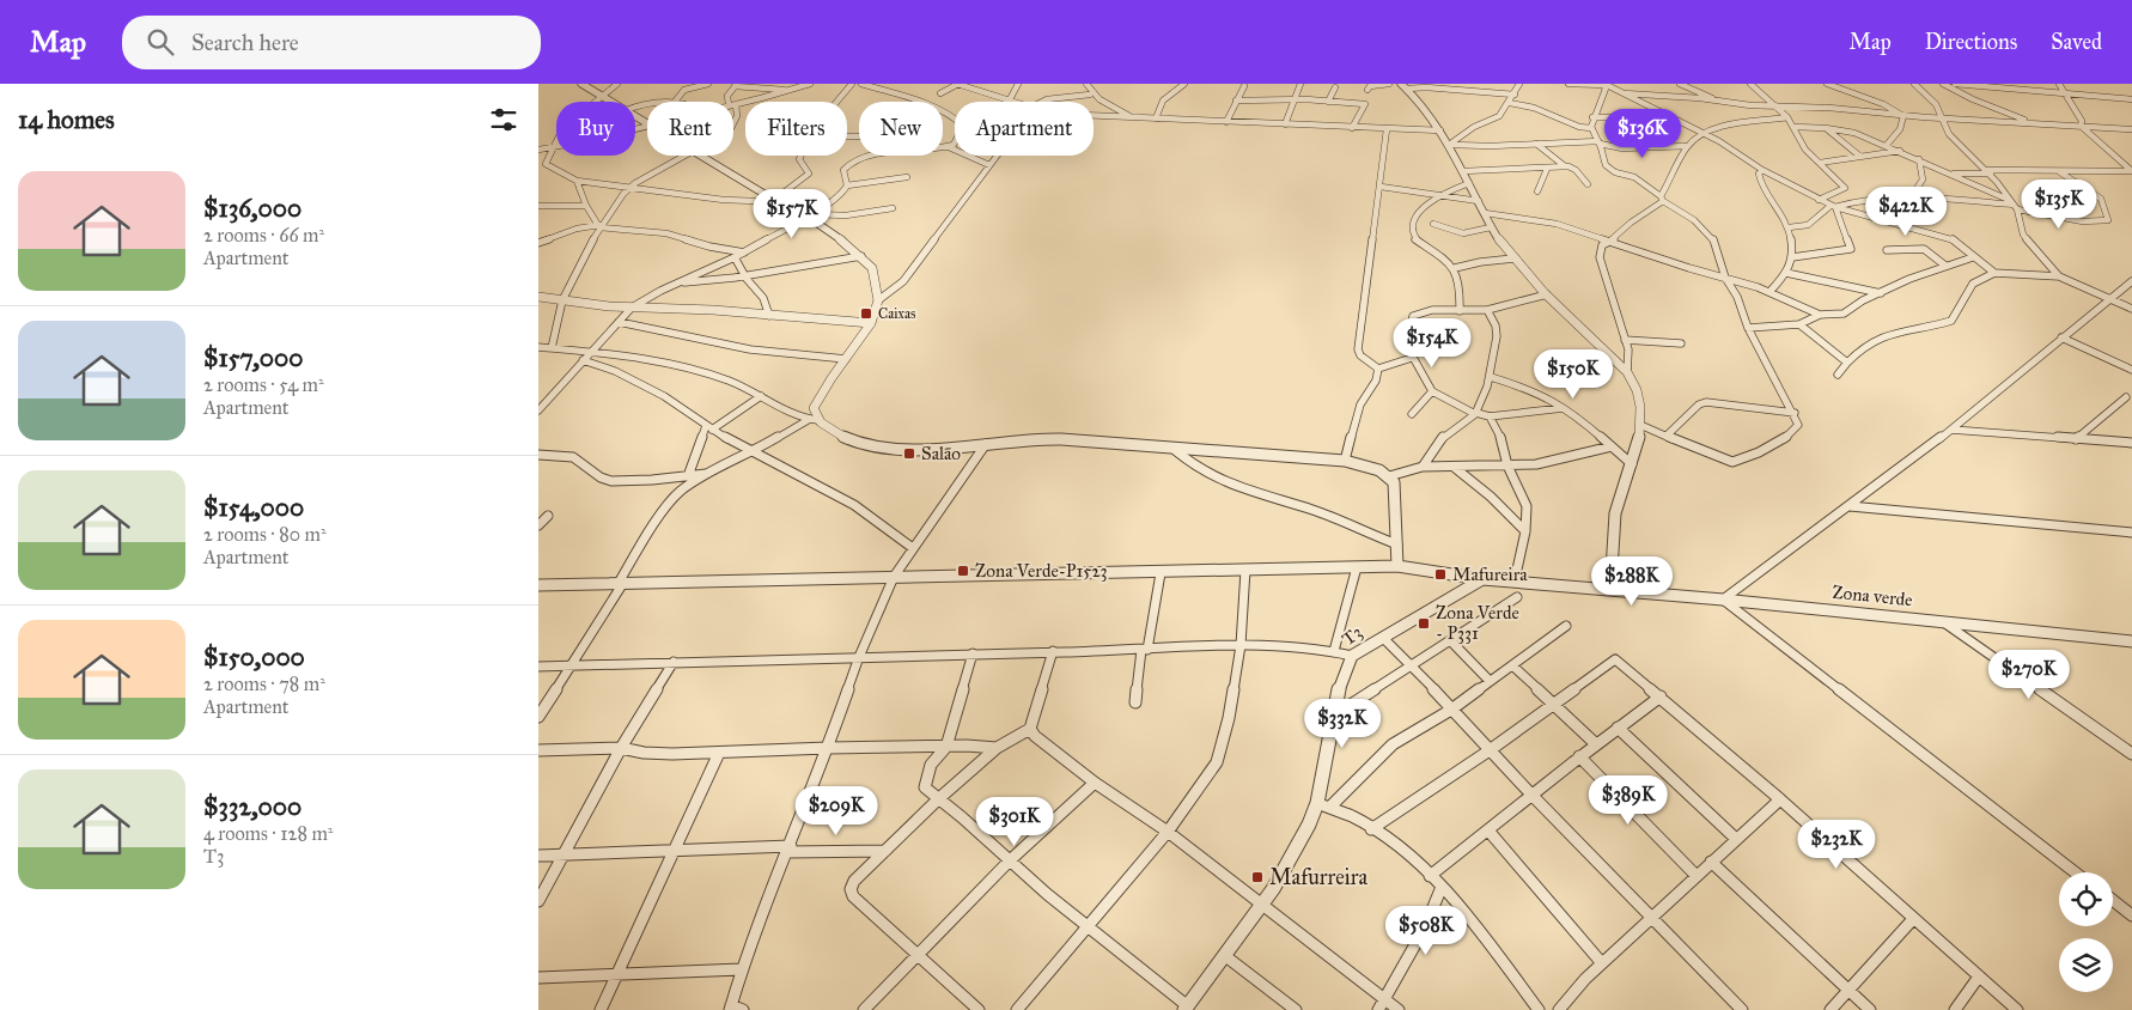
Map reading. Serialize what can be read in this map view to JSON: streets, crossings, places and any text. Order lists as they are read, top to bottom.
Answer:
{
  "streets": {
    "street": ["Zona verde", "T3"]
  },
  "places": {
    "transit": [
      "Caixas",
      "Salão",
      "Zona Verde-P1523",
      "Mafureira",
      "Zona Verde - P331",
      "Mafurreira"
    ]
  },
  "page": {
    "header": "Map",
    "search": "Search here",
    "nav": ["Map", "Directions", "Saved"],
    "heading": "14 homes",
    "chip": [
      "Buy",
      "Rent",
      "Filters",
      "New",
      "Apartment"
    ],
    "price": [
      "$136K",
      "$135K",
      "$422K",
      "$157K",
      "$154K",
      "$150K",
      "$288K",
      "$270K",
      "$332K",
      "$389K",
      "$209K",
      "$301K",
      "$232K",
      "$508K"
    ],
    "list": [
      {
        "name": "$136,000",
        "note": "2 rooms · 66 m² · Apartment"
      },
      {
        "name": "$157,000",
        "note": "2 rooms · 54 m² · Apartment"
      },
      {
        "name": "$154,000",
        "note": "2 rooms · 80 m² · Apartment"
      },
      {
        "name": "$150,000",
        "note": "2 rooms · 78 m² · Apartment"
      },
      {
        "name": "$332,000",
        "note": "4 rooms · 128 m² · T3"
      }
    ]
  }
}
